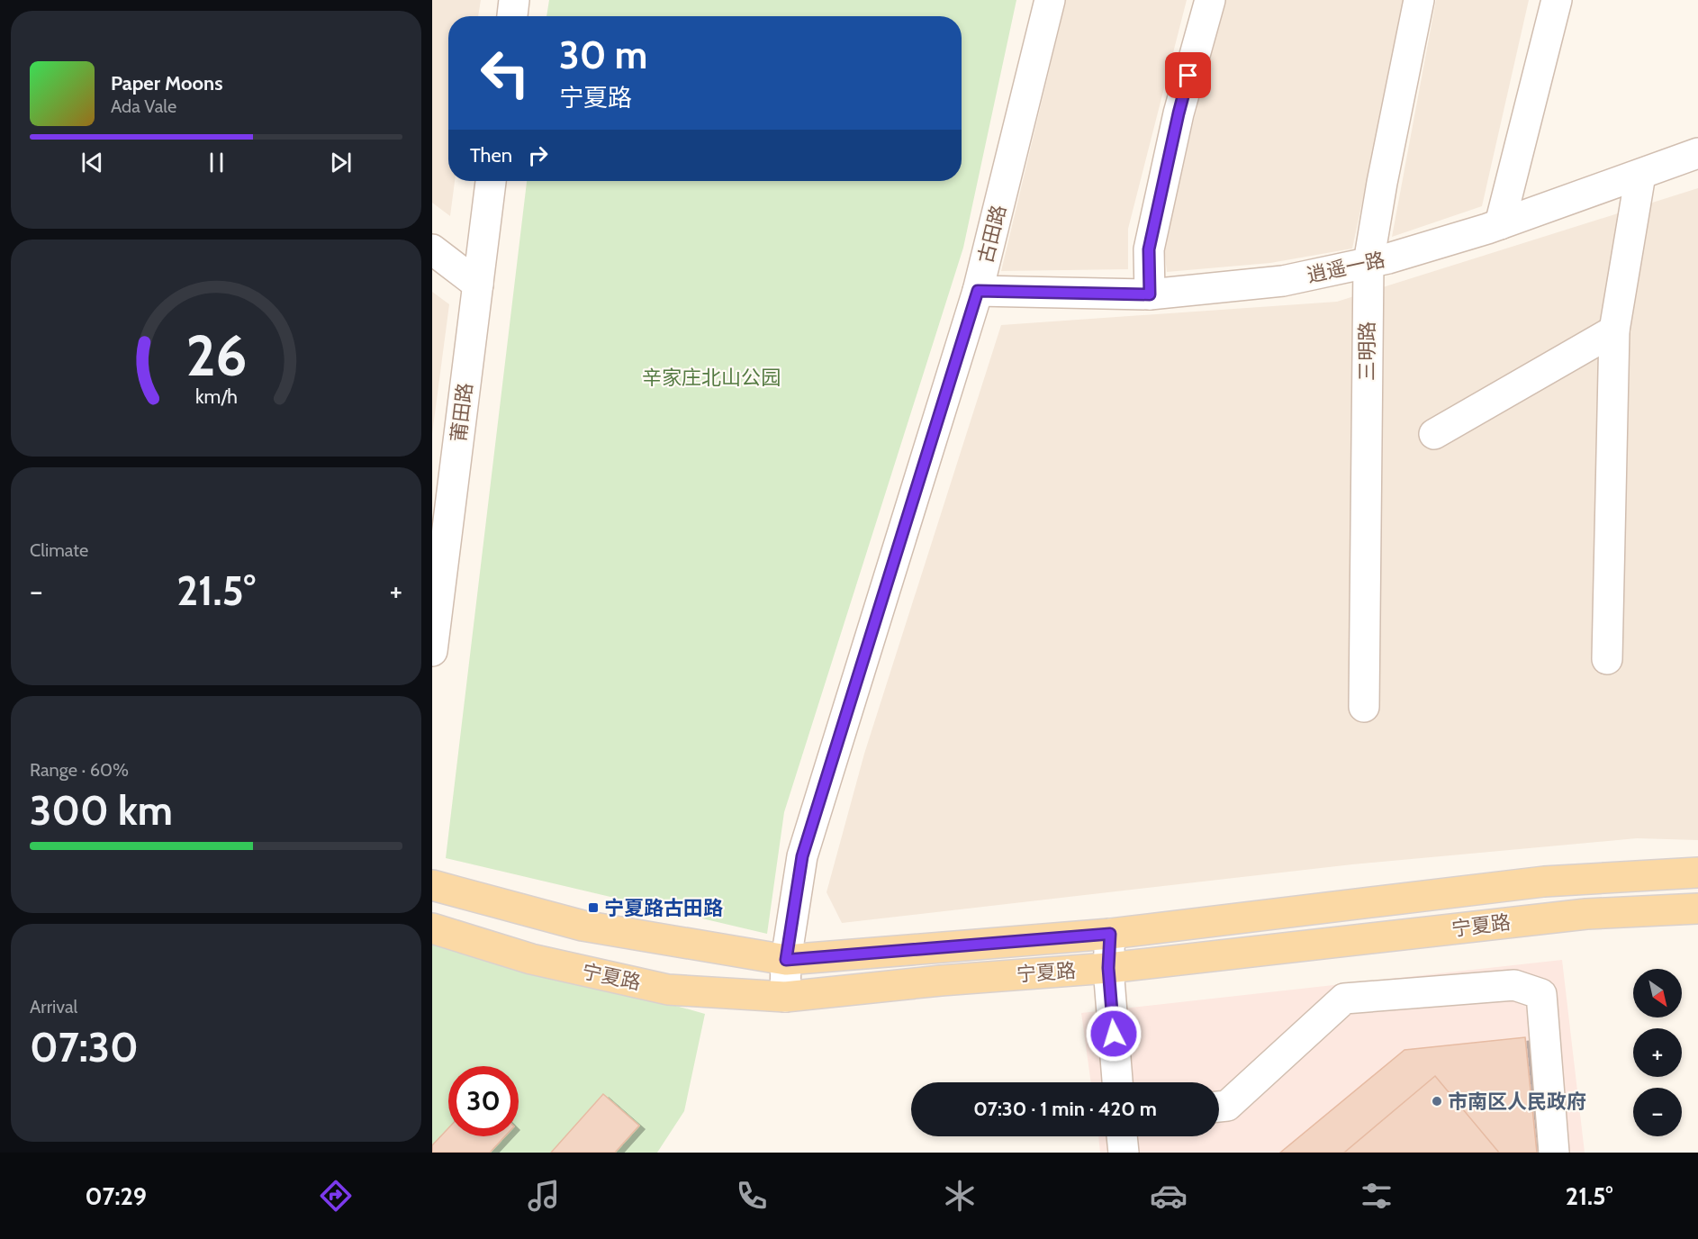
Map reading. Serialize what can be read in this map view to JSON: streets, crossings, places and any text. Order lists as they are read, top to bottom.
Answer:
{
  "streets": {
    "main road": ["宁夏路"],
    "street": [
      "古田路",
      "逍遥一路",
      "三明路",
      "莆田路"
    ]
  },
  "crossings": [
    ["古田路", "逍遥一路"],
    ["古田路", "宁夏路"],
    ["逍遥一路", "三明路"]
  ],
  "parks": ["辛家庄北山公园"],
  "places": {
    "transit": ["宁夏路古田路"],
    "other": ["市南区人民政府"]
  },
  "north": "bottom right",
  "page": {
    "turn": ["30 m", "宁夏路"],
    "song": ["Paper Moons", "Ada Vale"],
    "then": "Then",
    "tile": [
      "Climate",
      ["Range · 60%", "300 km"],
      ["Arrival", "07:30"]
    ],
    "heat": ["−", "21.5°", "+"],
    "map_buttons": ["+", "−"],
    "limit": "30",
    "trip": "07:30 · 1 min · 420 m",
    "tabs": ["07:29", "21.5°"],
    "gauge": ["26", "km/h"]
  }
}
